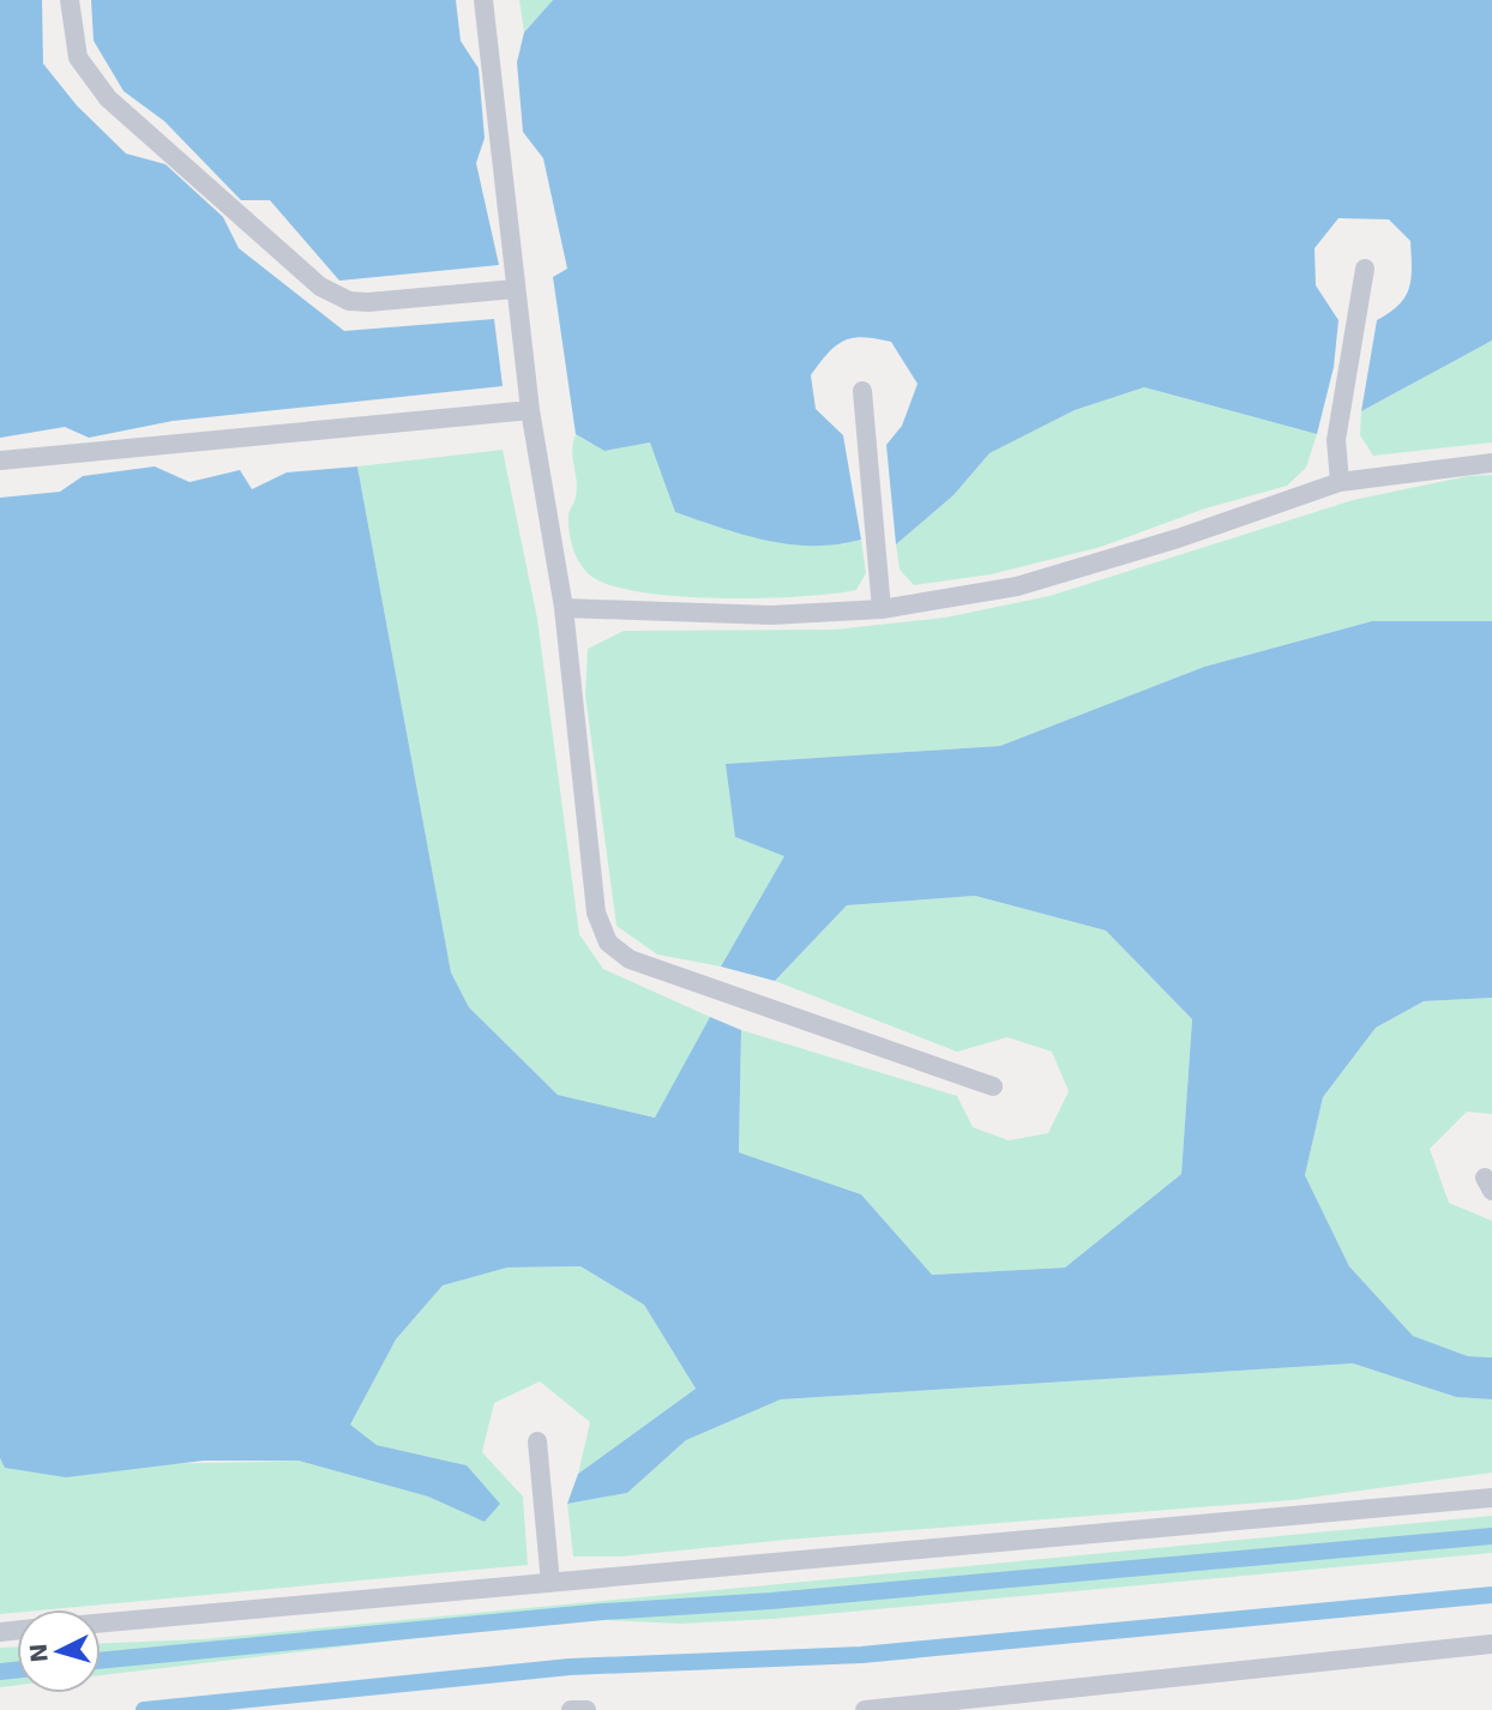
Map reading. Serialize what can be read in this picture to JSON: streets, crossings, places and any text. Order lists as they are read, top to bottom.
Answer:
{
  "north": "left"
}
